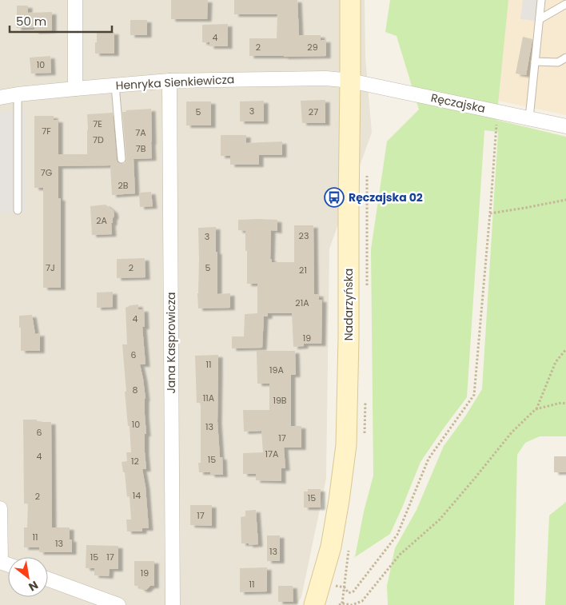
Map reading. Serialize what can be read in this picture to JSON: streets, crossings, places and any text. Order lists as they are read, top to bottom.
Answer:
{
  "streets": {
    "main road": ["Nadarzyńska"],
    "street": ["Henryka Sienkiewicza", "Ręczajska", "Jana Kasprowicza"]
  },
  "crossings": [
    ["Henryka Sienkiewicza", "Ręczajska"],
    ["Henryka Sienkiewicza", "Nadarzyńska"],
    ["Henryka Sienkiewicza", "Jana Kasprowicza"],
    ["Ręczajska", "Nadarzyńska"]
  ],
  "places": {
    "bus stop": ["Ręczajska 02"]
  },
  "house_numbers": [
    "4",
    "2",
    "29",
    "10",
    "3",
    "5",
    "27",
    "7E",
    "7F",
    "7A",
    "7D",
    "7B",
    "7G",
    "2B",
    "2A",
    "23",
    "3",
    "7J",
    "2",
    "5",
    "21",
    "21A",
    "4",
    "19",
    "6",
    "11",
    "19A",
    "8",
    "11A",
    "19B",
    "10",
    "13",
    "6",
    "17",
    "17A",
    "4",
    "15",
    "12",
    "14",
    "2",
    "15",
    "17",
    "11",
    "13",
    "13",
    "15",
    "17",
    "19",
    "11"
  ],
  "scale_bar": "50 m",
  "north": "bottom right"
}
